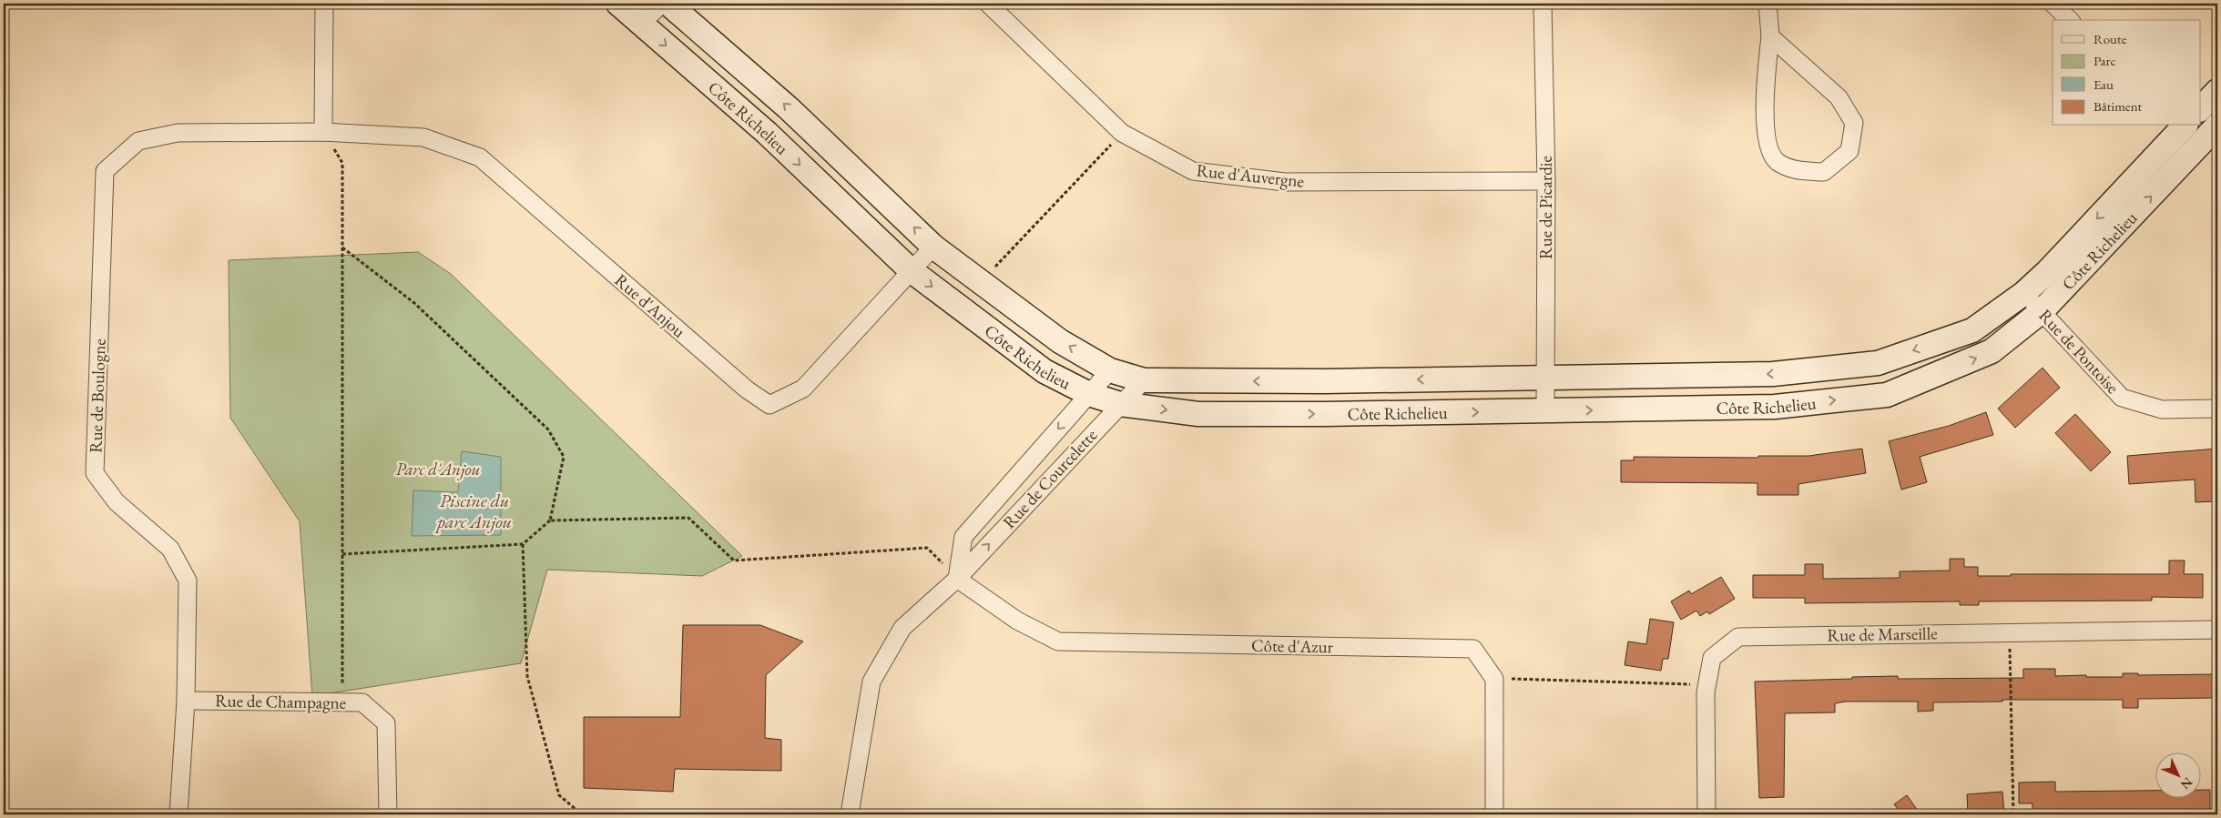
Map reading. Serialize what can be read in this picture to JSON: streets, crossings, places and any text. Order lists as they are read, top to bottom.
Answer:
{
  "streets": {
    "street": [
      "Côte Richelieu",
      "Rue d'Auvergne",
      "Rue de Picardie",
      "Rue d'Anjou",
      "Rue de Pontoise",
      "Rue de Boulogne",
      "Rue de Courcelette",
      "Rue de Marseille",
      "Côte d'Azur",
      "Rue de Champagne"
    ]
  },
  "crossings": [
    ["Côte Richelieu", "Rue de Picardie"],
    ["Côte Richelieu", "Rue d'Anjou"],
    ["Côte Richelieu", "Rue de Pontoise"],
    ["Côte Richelieu", "Rue de Courcelette"],
    ["Rue d'Auvergne", "Rue de Picardie"],
    ["Rue d'Anjou", "Rue de Boulogne"],
    ["Rue de Boulogne", "Rue de Champagne"],
    ["Rue de Courcelette", "Côte d'Azur"]
  ],
  "water": ["Piscine du parc Anjou"],
  "parks": ["Parc d'Anjou"],
  "legend": [
    "Route",
    "Parc",
    "Eau",
    "Bâtiment"
  ],
  "north": "bottom right"
}
